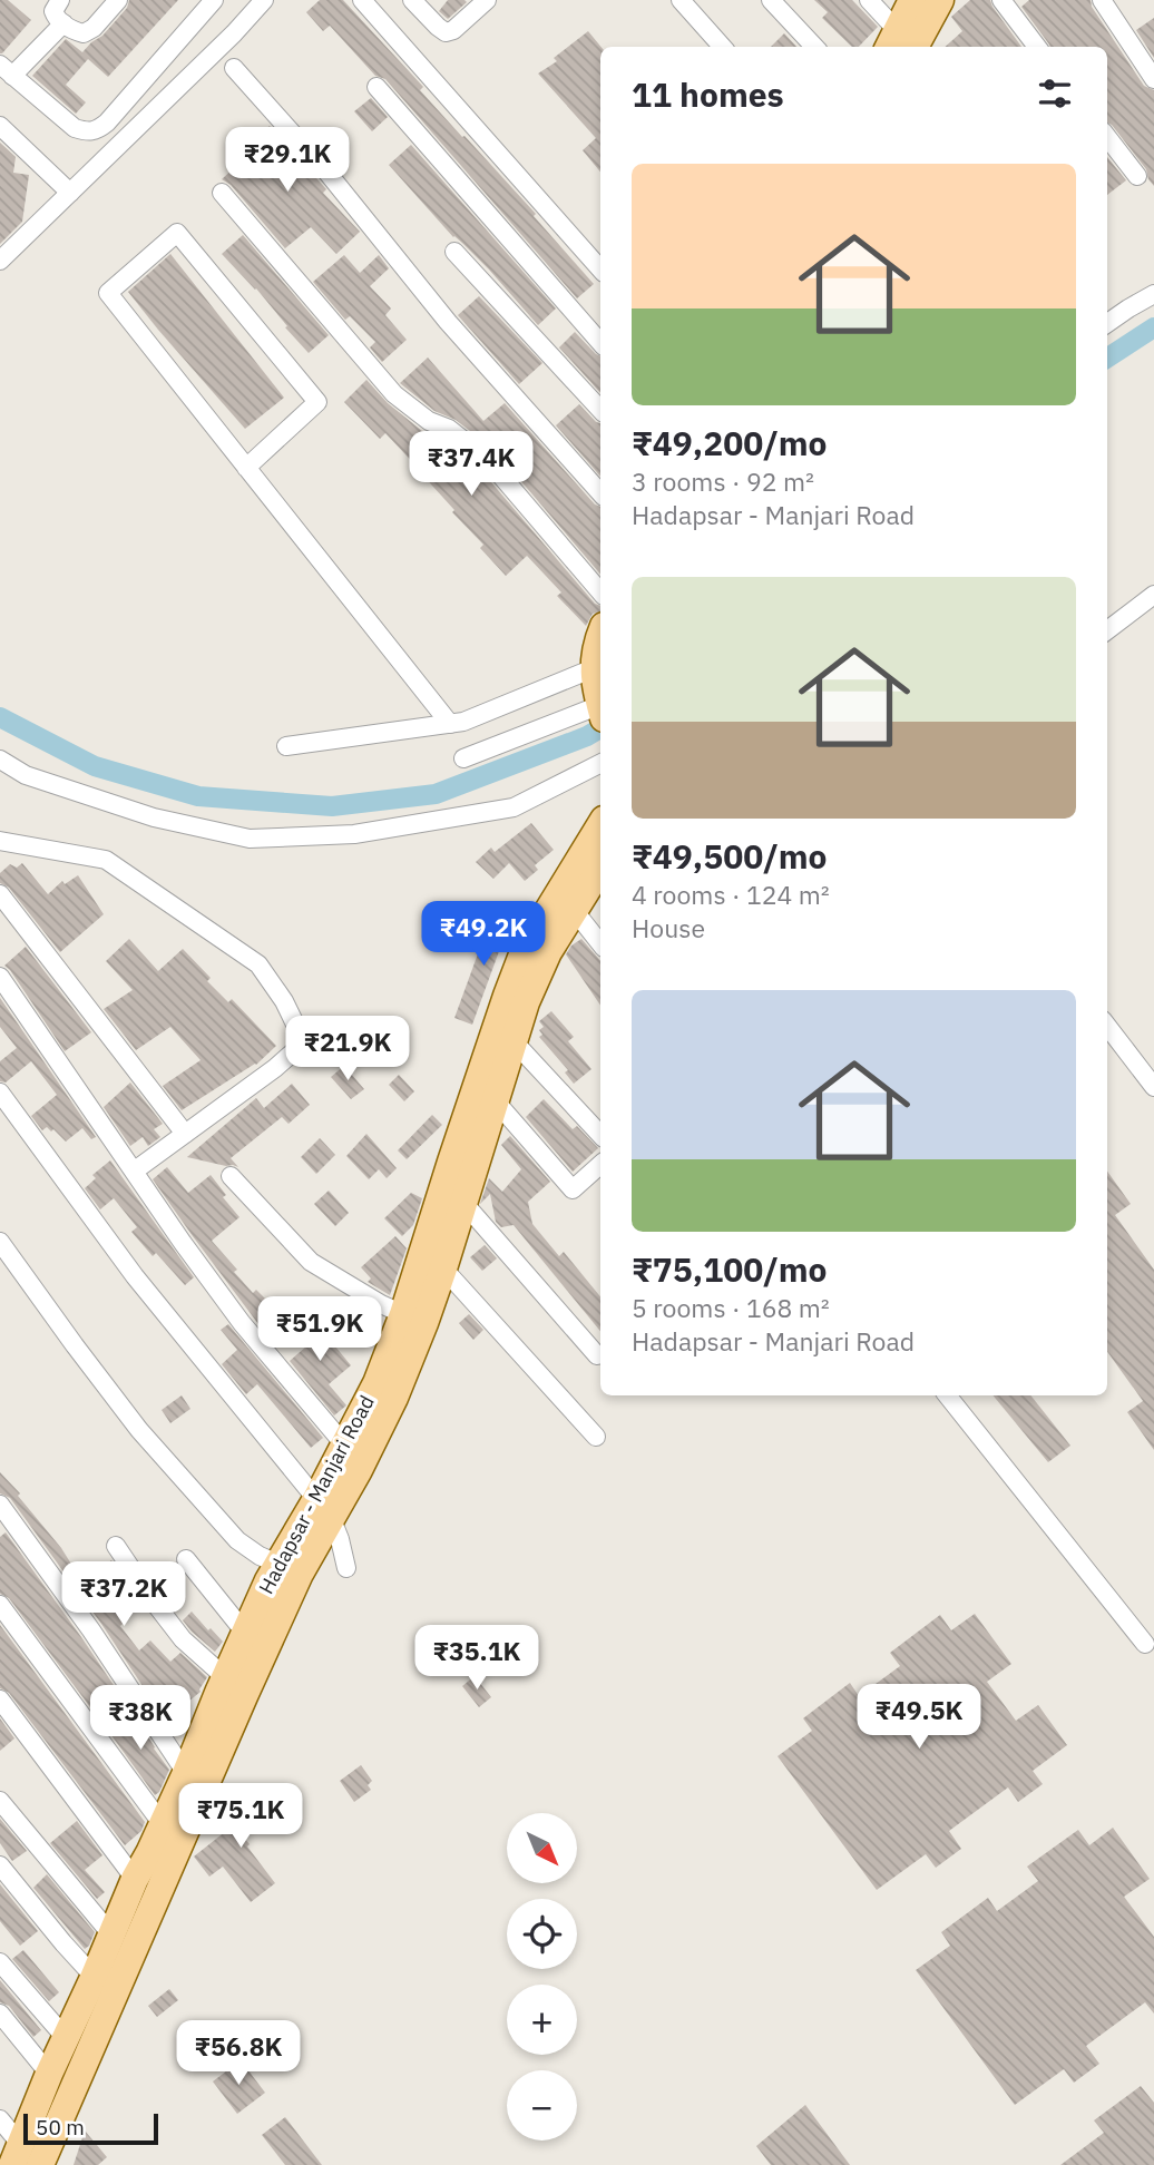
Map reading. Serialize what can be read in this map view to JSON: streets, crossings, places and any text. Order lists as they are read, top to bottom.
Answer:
{
  "streets": {
    "main road": ["Hadapsar - Manjari Road"]
  },
  "scale_bar": "50 m",
  "north": "bottom right",
  "page": {
    "heading": "11 homes",
    "price": [
      "₹29.1K",
      "₹37.4K",
      "₹49.2K",
      "₹21.9K",
      "₹51.9K",
      "₹37.2K",
      "₹35.1K",
      "₹49.5K",
      "₹38K",
      "₹75.1K",
      "₹56.8K"
    ],
    "list": [
      {
        "name": "₹49,200/mo",
        "note": "3 rooms · 92 m² · Hadapsar - Manjari Road"
      },
      {
        "name": "₹49,500/mo",
        "note": "4 rooms · 124 m² · House"
      },
      {
        "name": "₹75,100/mo",
        "note": "5 rooms · 168 m² · Hadapsar - Manjari Road"
      }
    ],
    "map_buttons": ["+", "−"],
    "scale": "50 m"
  }
}
